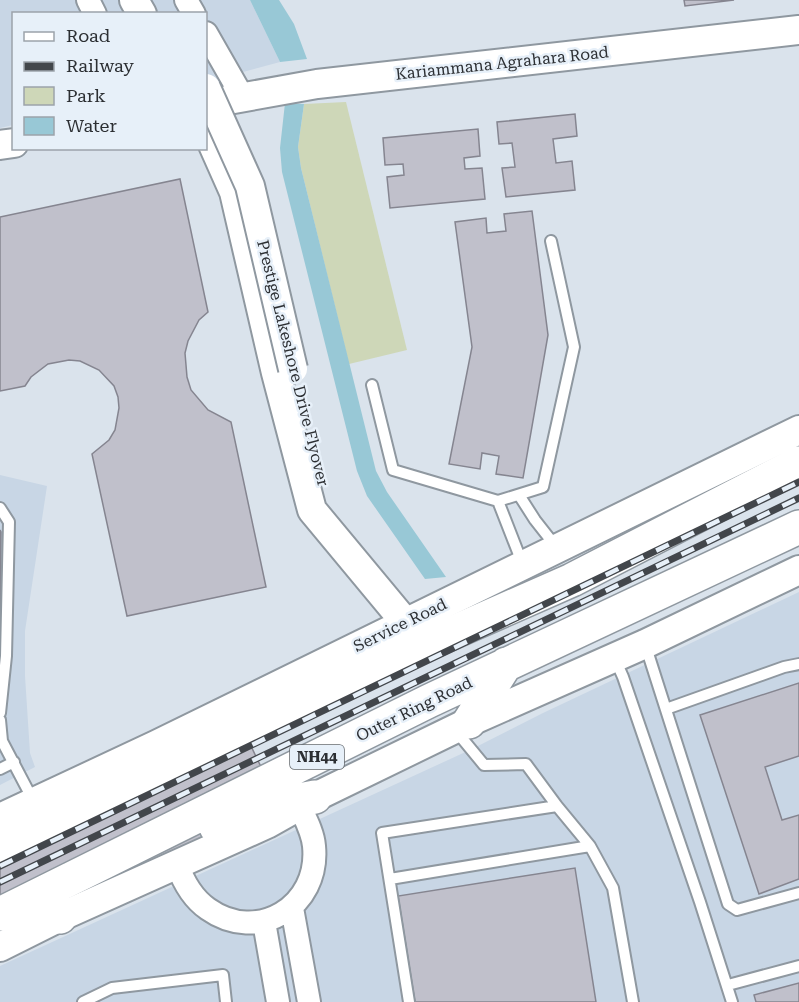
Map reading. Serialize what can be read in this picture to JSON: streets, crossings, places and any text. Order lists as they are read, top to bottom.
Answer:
{
  "streets": {
    "highway": ["Outer Ring Road", "NH44"],
    "street": ["Kariammana Agrahara Road", "Prestige Lakeshore Drive Flyover", "Service Road"]
  },
  "crossings": [
    ["Prestige Lakeshore Drive Flyover", "Service Road"]
  ],
  "legend": [
    "Road",
    "Railway",
    "Park",
    "Water"
  ]
}
